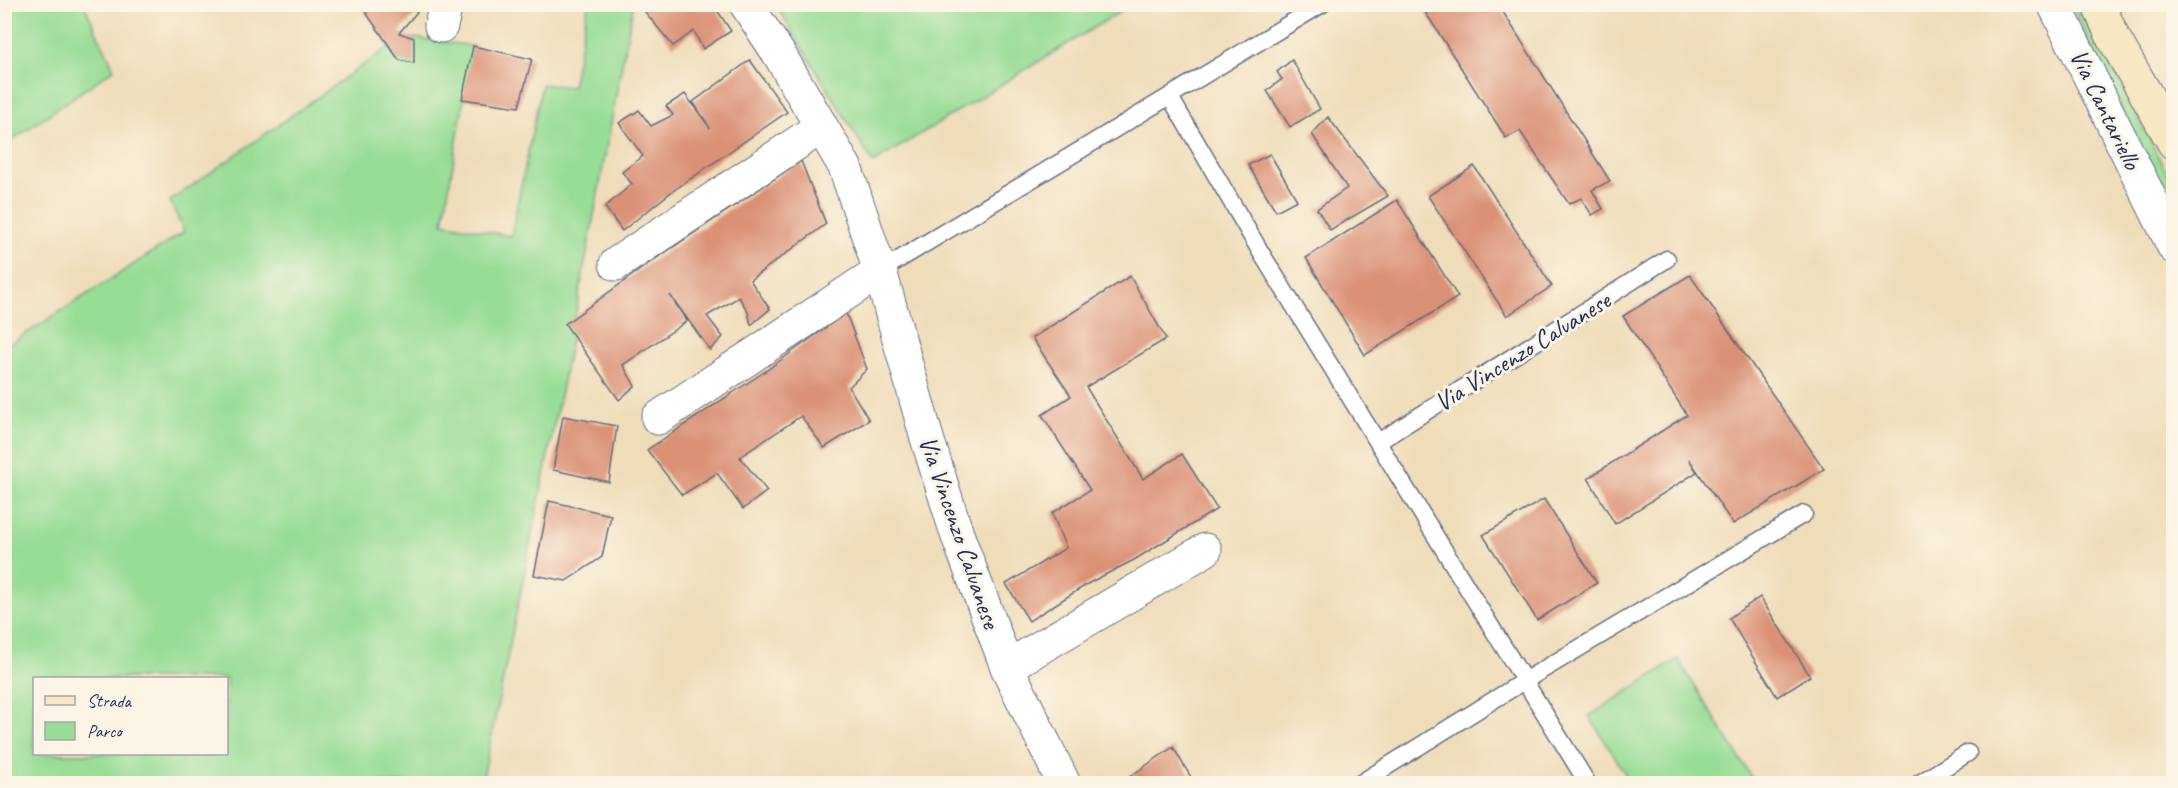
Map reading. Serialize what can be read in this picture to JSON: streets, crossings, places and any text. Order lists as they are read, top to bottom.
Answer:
{
  "streets": {
    "street": ["Via Cantariello", "Via Vincenzo Calvanese"]
  },
  "legend": ["Strada", "Parco"]
}
